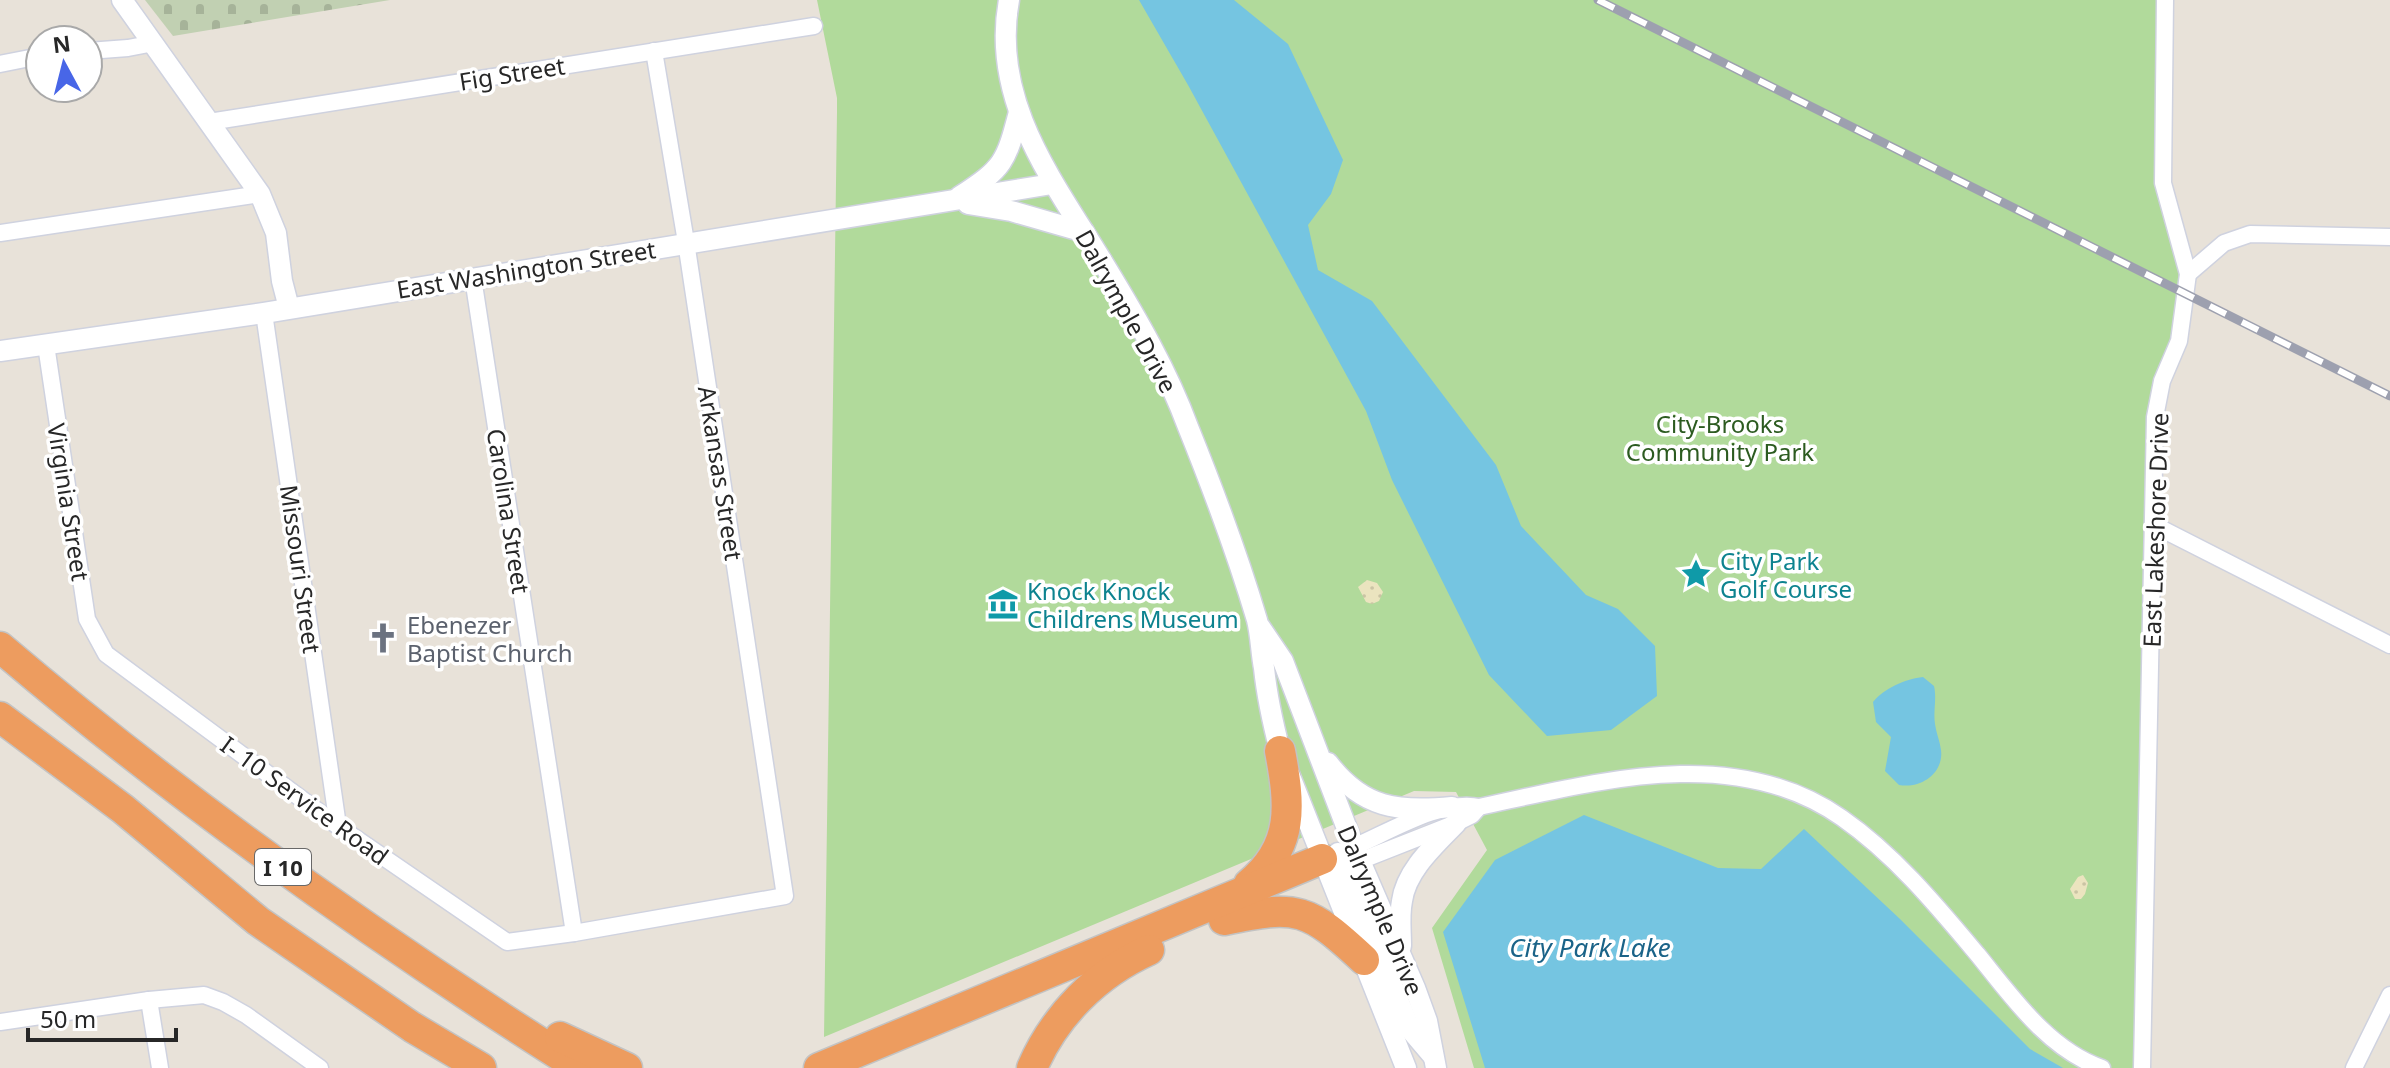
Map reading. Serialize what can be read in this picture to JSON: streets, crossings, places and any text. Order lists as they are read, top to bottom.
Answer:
{
  "streets": {
    "highway": ["I 10"],
    "street": [
      "Fig Street",
      "East Washington Street",
      "Dalrymple Drive",
      "Arkansas Street",
      "Virginia Street",
      "Carolina Street",
      "East Lakeshore Drive",
      "Missouri Street",
      "I- 10 Service Road"
    ]
  },
  "crossings": [
    ["Fig Street", "Arkansas Street"],
    ["East Washington Street", "Dalrymple Drive"],
    ["East Washington Street", "Arkansas Street"],
    ["East Washington Street", "Virginia Street"],
    ["East Washington Street", "Carolina Street"],
    ["East Washington Street", "Missouri Street"],
    ["Arkansas Street", "Carolina Street"],
    ["Arkansas Street", "I- 10 Service Road"],
    ["Virginia Street", "I- 10 Service Road"],
    ["Carolina Street", "I- 10 Service Road"],
    ["Missouri Street", "I- 10 Service Road"]
  ],
  "water": ["City Park Lake"],
  "parks": ["City-Brooks Community Park"],
  "places": {
    "place": ["City Park Golf Course"],
    "museum": ["Knock Knock Childrens Museum"],
    "church": ["Ebenezer Baptist Church"]
  },
  "scale_bar": "50 m",
  "north": "top"
}
